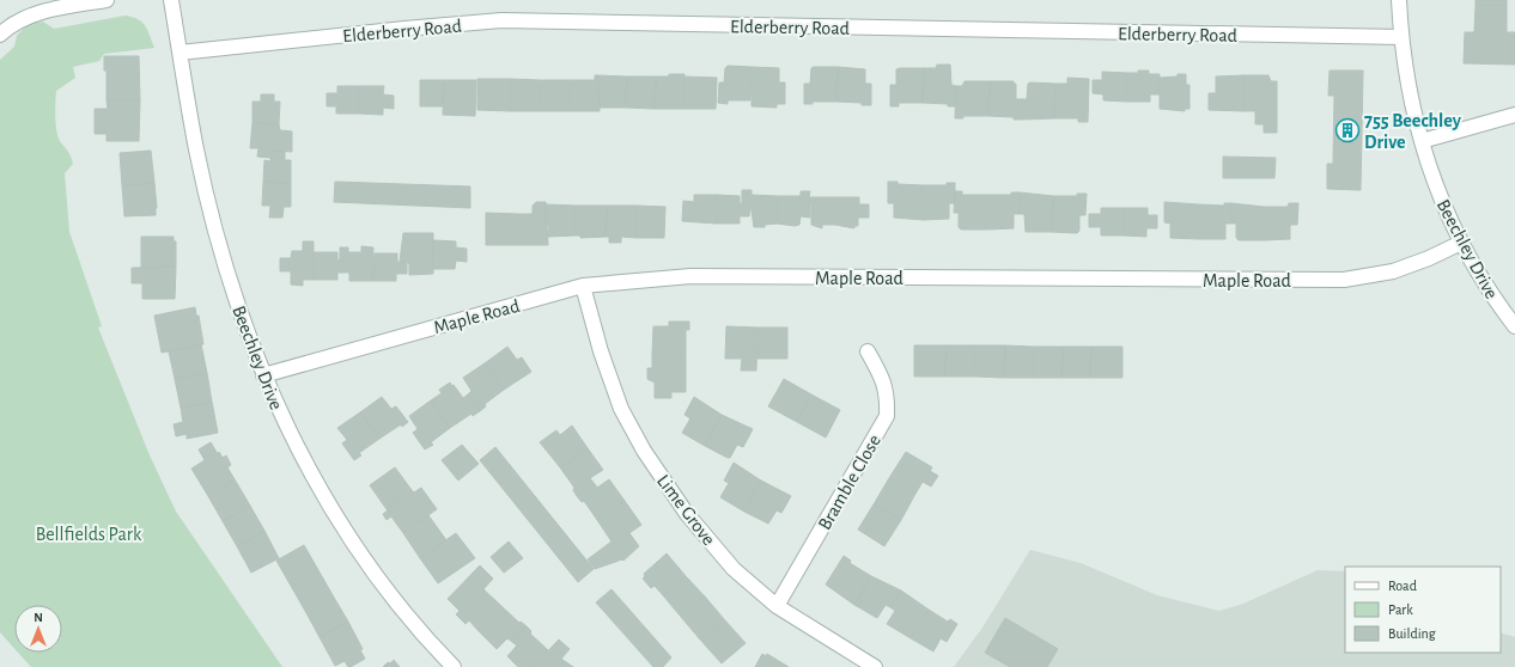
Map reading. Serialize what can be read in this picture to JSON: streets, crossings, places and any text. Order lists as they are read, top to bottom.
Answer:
{
  "streets": {
    "street": [
      "Elderberry Road",
      "Beechley Drive",
      "Maple Road",
      "Bramble Close",
      "Lime Grove"
    ]
  },
  "crossings": [
    ["Elderberry Road", "Beechley Drive"],
    ["Beechley Drive", "Maple Road"],
    ["Maple Road", "Lime Grove"],
    ["Bramble Close", "Lime Grove"]
  ],
  "parks": ["Bellfields Park"],
  "places": {
    "building": ["755 Beechley Drive"]
  },
  "legend": ["Road", "Park", "Building"],
  "north": "top"
}
